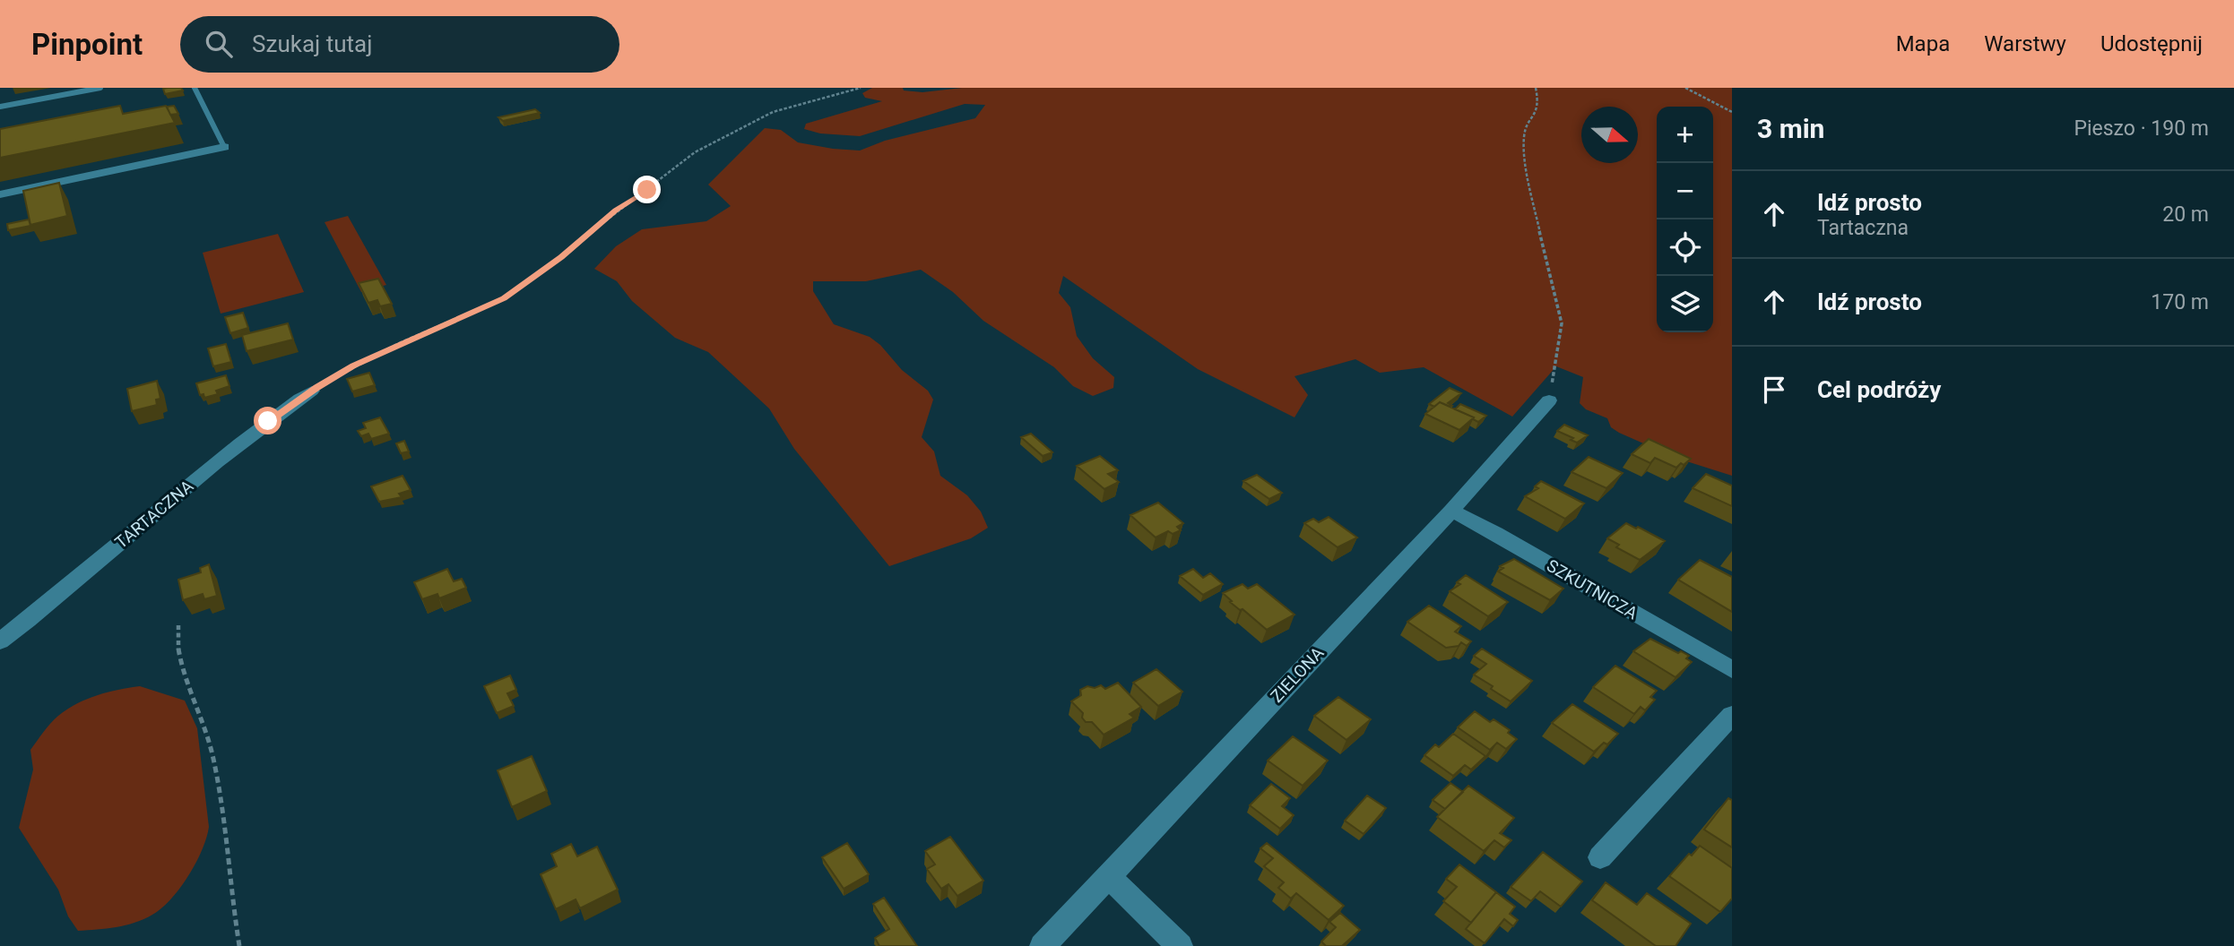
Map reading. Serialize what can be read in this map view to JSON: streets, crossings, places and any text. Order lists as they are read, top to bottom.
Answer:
{
  "streets": {
    "street": ["TARTACZNA", "SZKUTNICZA", "ZIELONA"]
  },
  "crossings": [
    ["SZKUTNICZA", "ZIELONA"]
  ],
  "north": "right",
  "page": {
    "header": "Pinpoint",
    "search": "Szukaj tutaj",
    "nav": ["Mapa", "Warstwy", "Udostępnij"],
    "heading": ["3 min", "Pieszo · 190 m"],
    "map_buttons": ["+", "−"],
    "list": [
      ["Idź prosto", "Tartaczna", "20 m"],
      ["Idź prosto", "170 m"],
      "Cel podróży"
    ]
  }
}
